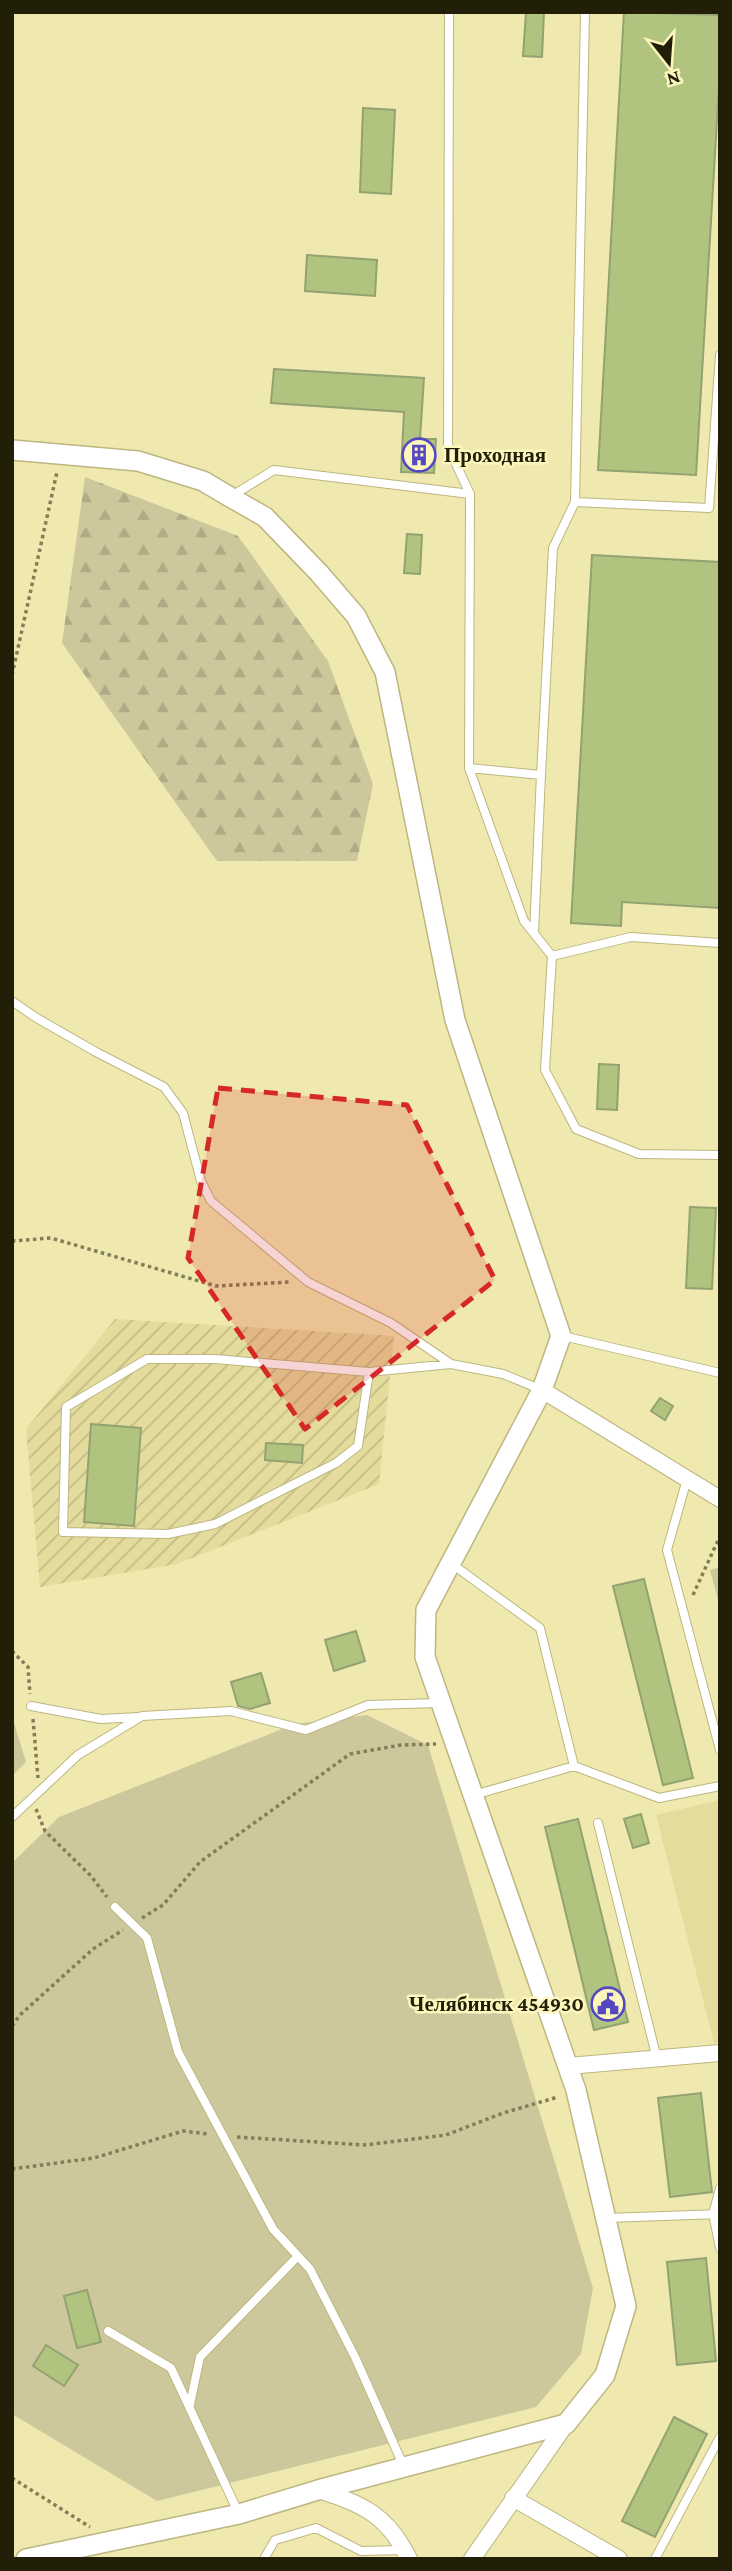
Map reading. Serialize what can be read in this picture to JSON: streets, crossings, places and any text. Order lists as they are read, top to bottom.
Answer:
{
  "places": {
    "building": ["Проходная"],
    "public building": ["Челябинск 454930"]
  },
  "north": "bottom"
}
